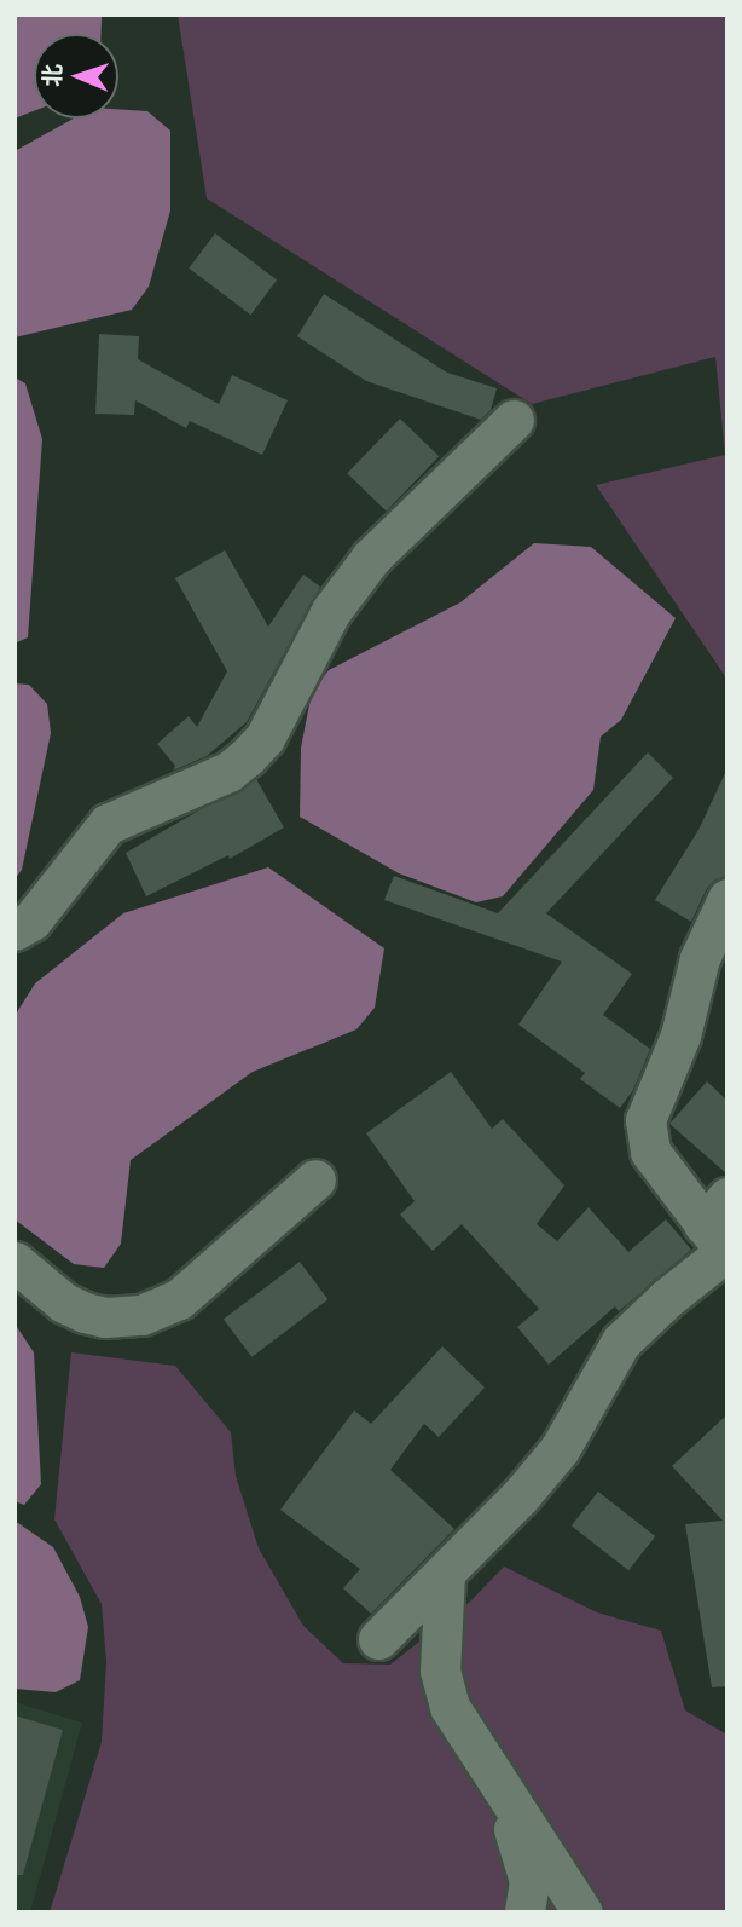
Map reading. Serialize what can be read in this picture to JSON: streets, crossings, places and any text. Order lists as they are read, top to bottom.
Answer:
{
  "north": "left"
}
